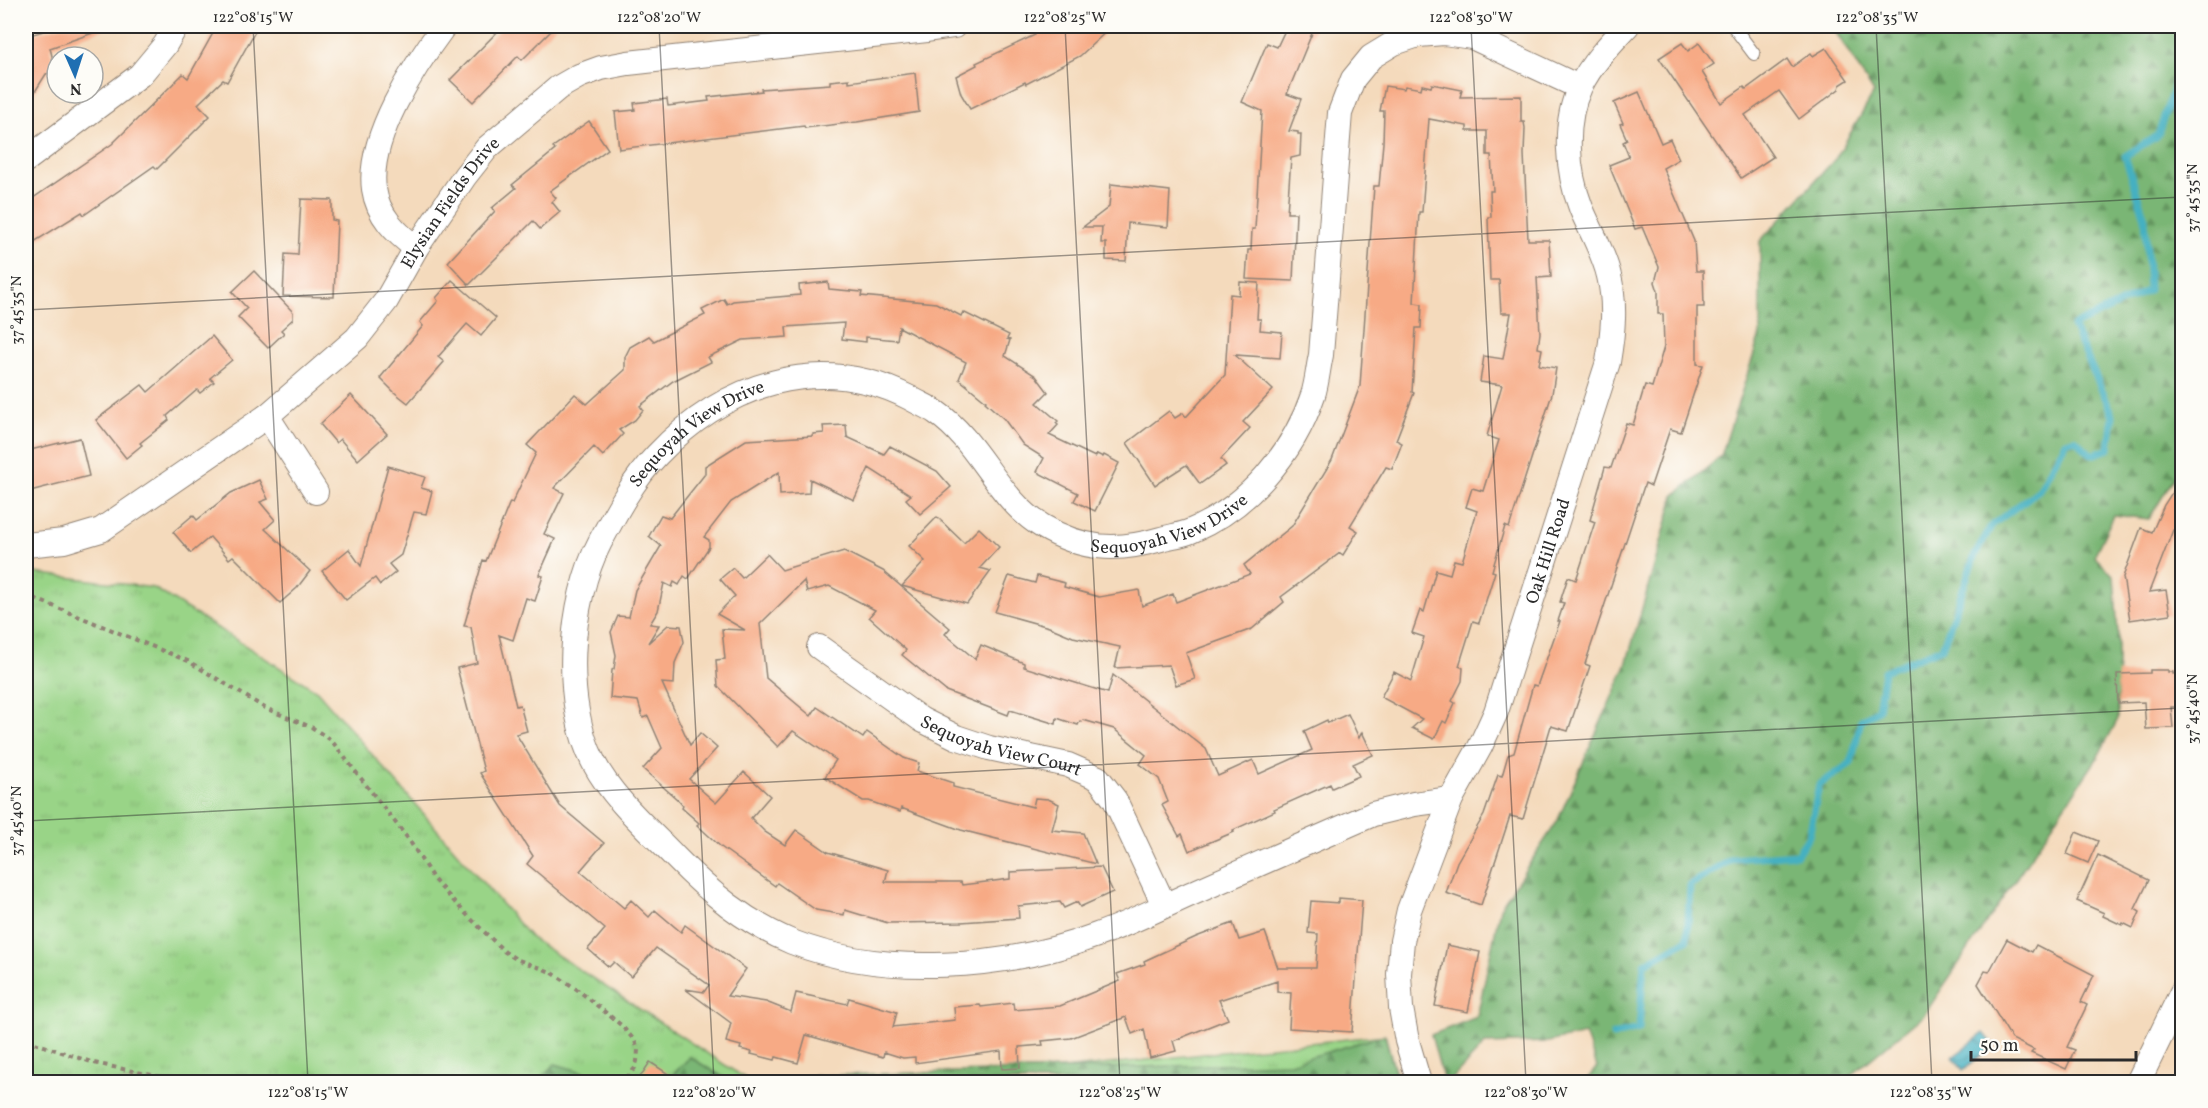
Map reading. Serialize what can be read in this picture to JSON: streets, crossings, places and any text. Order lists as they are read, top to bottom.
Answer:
{
  "streets": {
    "street": [
      "Elysian Fields Drive",
      "Sequoyah View Drive",
      "Oak Hill Road",
      "Sequoyah View Court"
    ]
  },
  "crossings": [
    ["Sequoyah View Drive", "Oak Hill Road"],
    ["Sequoyah View Drive", "Sequoyah View Court"]
  ],
  "scale_bar": "50 m",
  "north": "bottom",
  "coordinates": [
    "122°08'15\"W",
    "122°08'20\"W",
    "122°08'25\"W",
    "122°08'30\"W",
    "122°08'35\"W",
    "37°45'35\"N",
    "37°45'40\"N"
  ]
}
